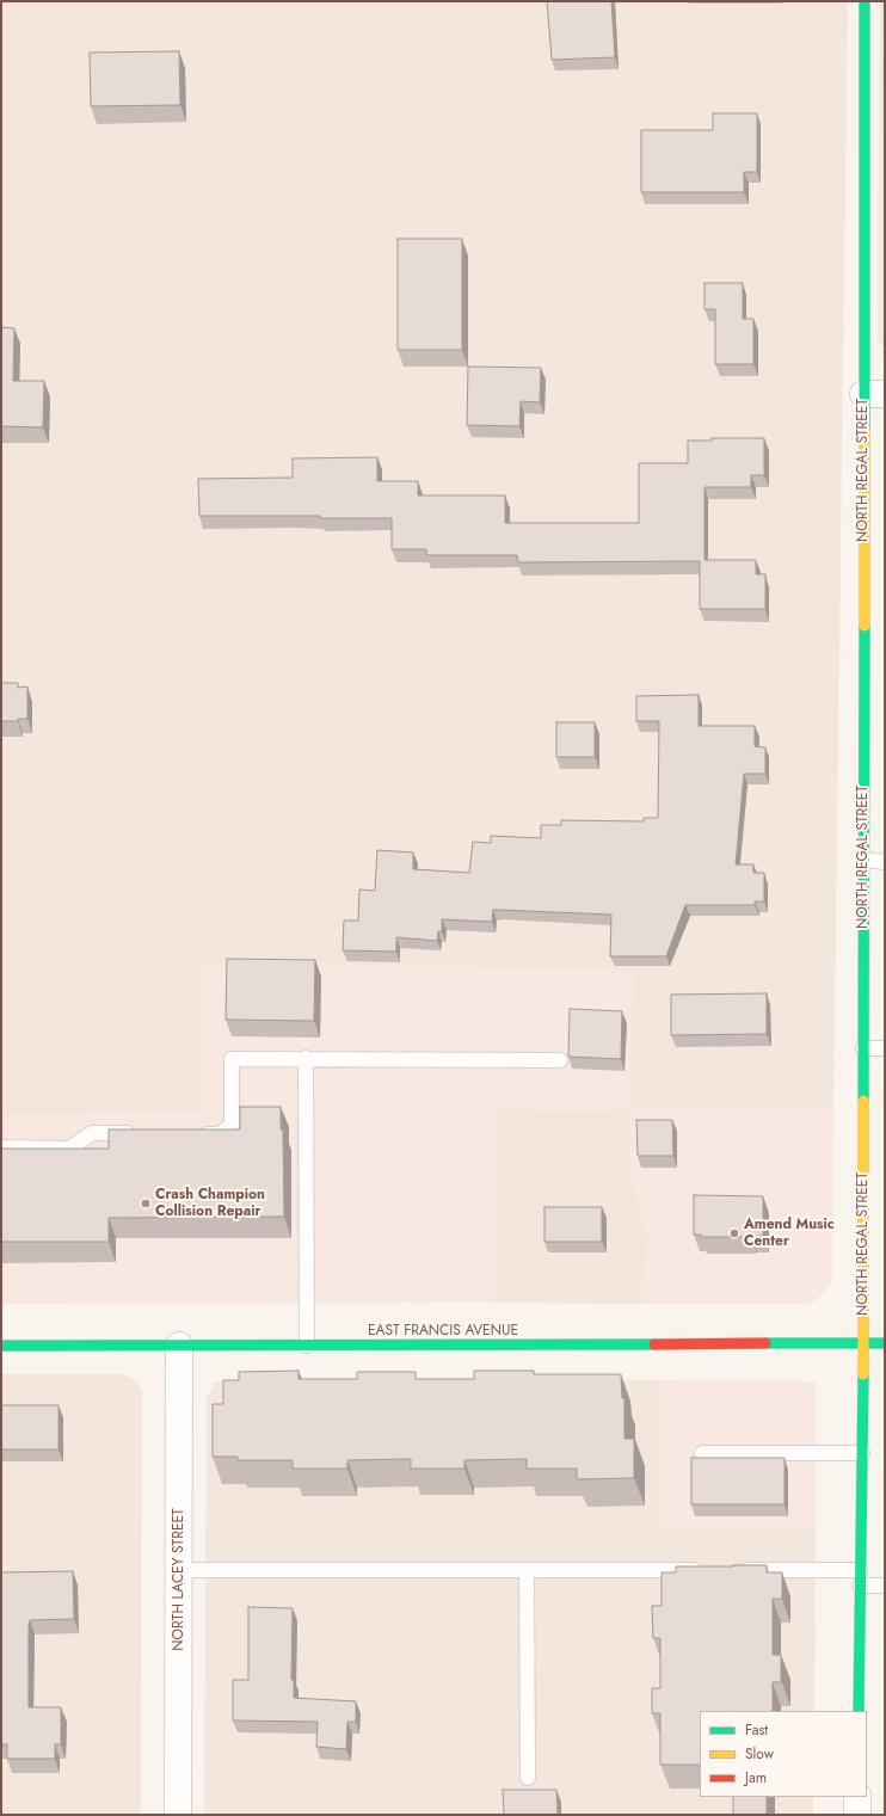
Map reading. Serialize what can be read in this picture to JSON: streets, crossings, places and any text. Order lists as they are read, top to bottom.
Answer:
{
  "streets": {
    "street": ["NORTH REGAL STREET", "EAST FRANCIS AVENUE", "NORTH LACEY STREET"]
  },
  "crossings": [
    ["NORTH REGAL STREET", "EAST FRANCIS AVENUE"],
    ["EAST FRANCIS AVENUE", "NORTH LACEY STREET"]
  ],
  "places": ["Crash Champion Collision Repair", "Amend Music Center"],
  "legend": ["Fast", "Slow", "Jam"]
}
